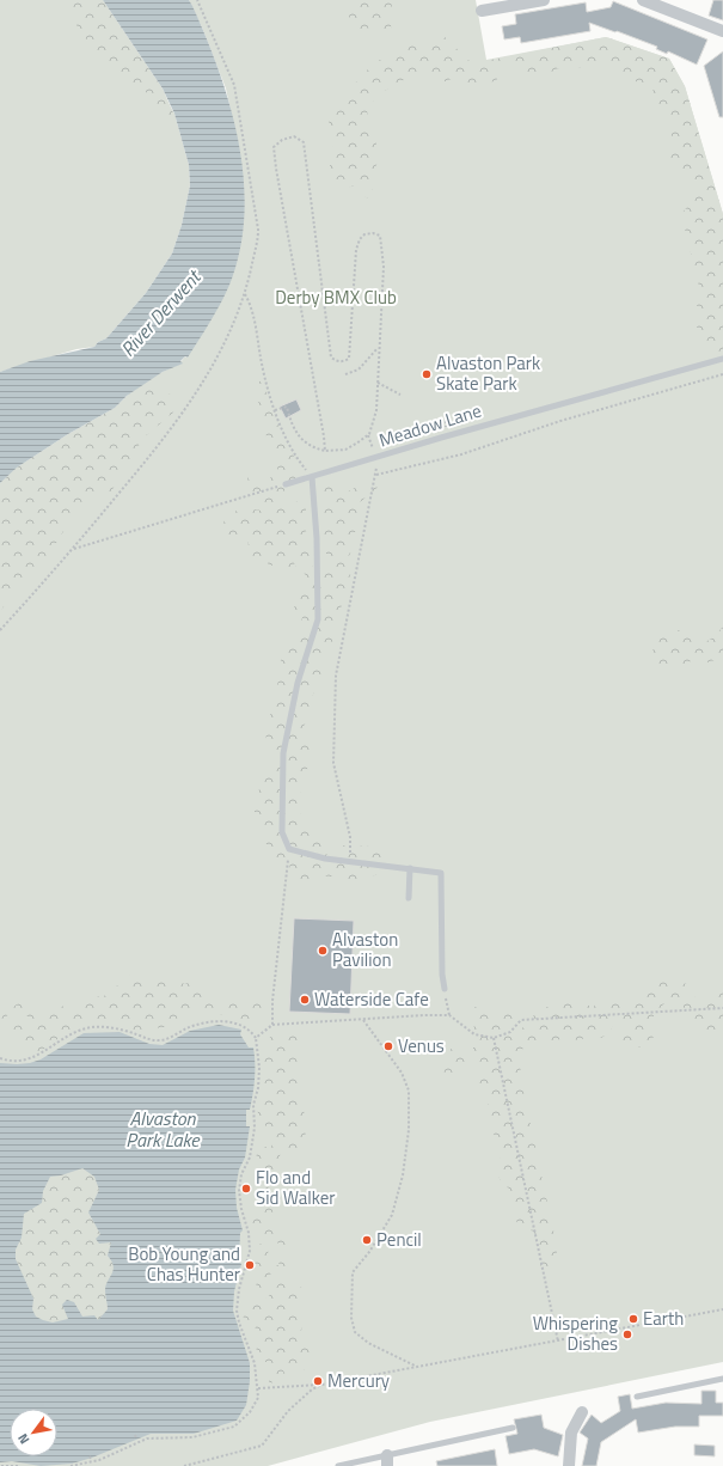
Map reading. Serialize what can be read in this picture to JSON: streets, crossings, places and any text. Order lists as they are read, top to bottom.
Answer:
{
  "streets": {
    "lane": ["Meadow Lane"]
  },
  "water": ["River Derwent", "Alvaston Park Lake"],
  "parks": ["Derby BMX Club"],
  "places": [
    "Alvaston Park Skate Park",
    "Alvaston Pavilion",
    "Waterside Cafe",
    "Venus",
    "Flo and Sid Walker",
    "Pencil",
    "Bob Young and Chas Hunter",
    "Earth",
    "Whispering Dishes",
    "Mercury"
  ],
  "north": "bottom left"
}
